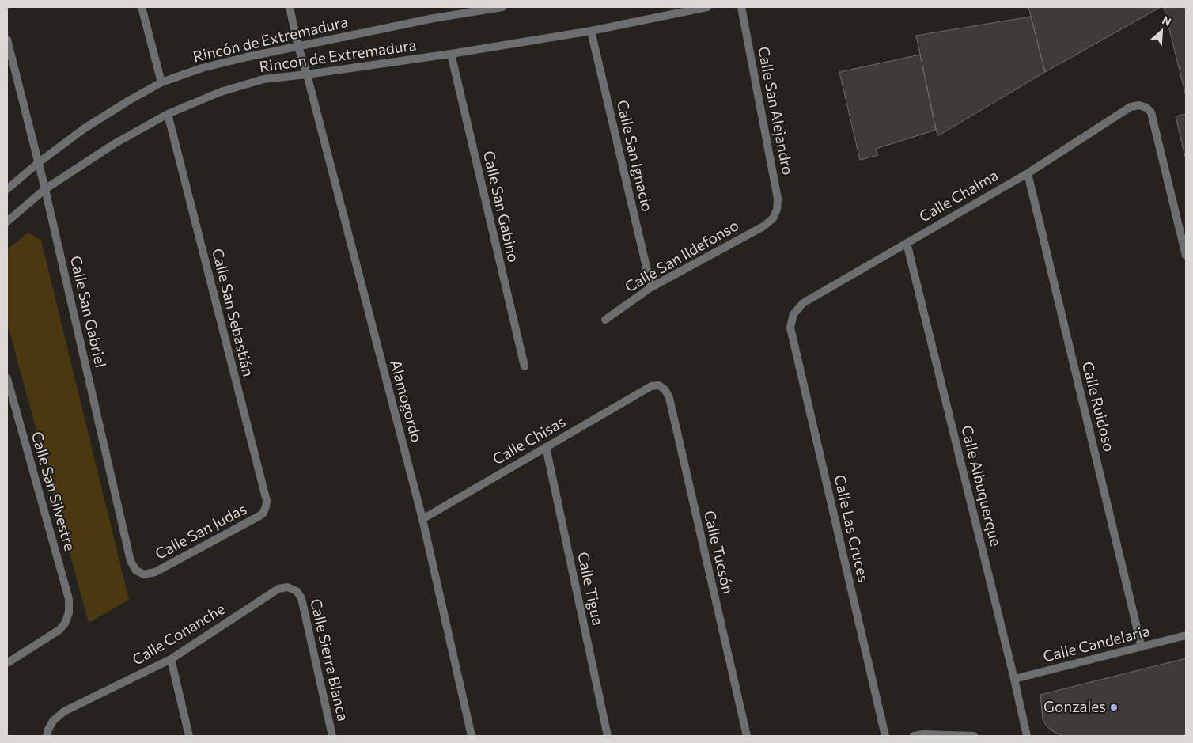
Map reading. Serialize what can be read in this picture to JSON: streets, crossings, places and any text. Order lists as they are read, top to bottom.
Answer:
{
  "streets": {
    "street": [
      "Rincón de Extremadura",
      "Rincon de Extremadura",
      "Calle San Alejandro",
      "Calle San Ignacio",
      "Calle Chalma",
      "Calle San Gabino",
      "Calle San Ildefonso",
      "Calle San Gabriel",
      "Calle San Sebastián",
      "Alamogordo",
      "Calle Ruidoso",
      "Calle Chisas",
      "Calle Albuquerque",
      "Calle San Silvestre",
      "Calle Las Cruces",
      "Calle San Judas",
      "Calle Tucsón",
      "Calle Tigua",
      "Calle Conanche",
      "Calle Candelaria",
      "Calle Sierra Blanca"
    ]
  },
  "crossings": [
    ["Rincón de Extremadura", "Calle San Gabriel"],
    ["Rincón de Extremadura", "Alamogordo"],
    ["Rincon de Extremadura", "Calle San Ignacio"],
    ["Rincon de Extremadura", "Calle San Gabino"],
    ["Rincon de Extremadura", "Calle San Gabriel"],
    ["Rincon de Extremadura", "Calle San Sebastián"],
    ["Rincon de Extremadura", "Alamogordo"],
    ["Calle San Alejandro", "Calle San Ildefonso"],
    ["Calle San Ignacio", "Calle San Ildefonso"],
    ["Calle Chalma", "Calle Ruidoso"],
    ["Calle Chalma", "Calle Albuquerque"],
    ["Calle Chalma", "Calle Las Cruces"],
    ["Calle San Gabriel", "Calle San Judas"],
    ["Calle San Sebastián", "Calle San Judas"],
    ["Alamogordo", "Calle Chisas"],
    ["Calle Ruidoso", "Calle Candelaria"],
    ["Calle Chisas", "Calle Tucsón"],
    ["Calle Chisas", "Calle Tigua"],
    ["Calle Albuquerque", "Calle Candelaria"],
    ["Calle Conanche", "Calle Sierra Blanca"]
  ],
  "places": ["Gonzales"],
  "north": "top right"
}
